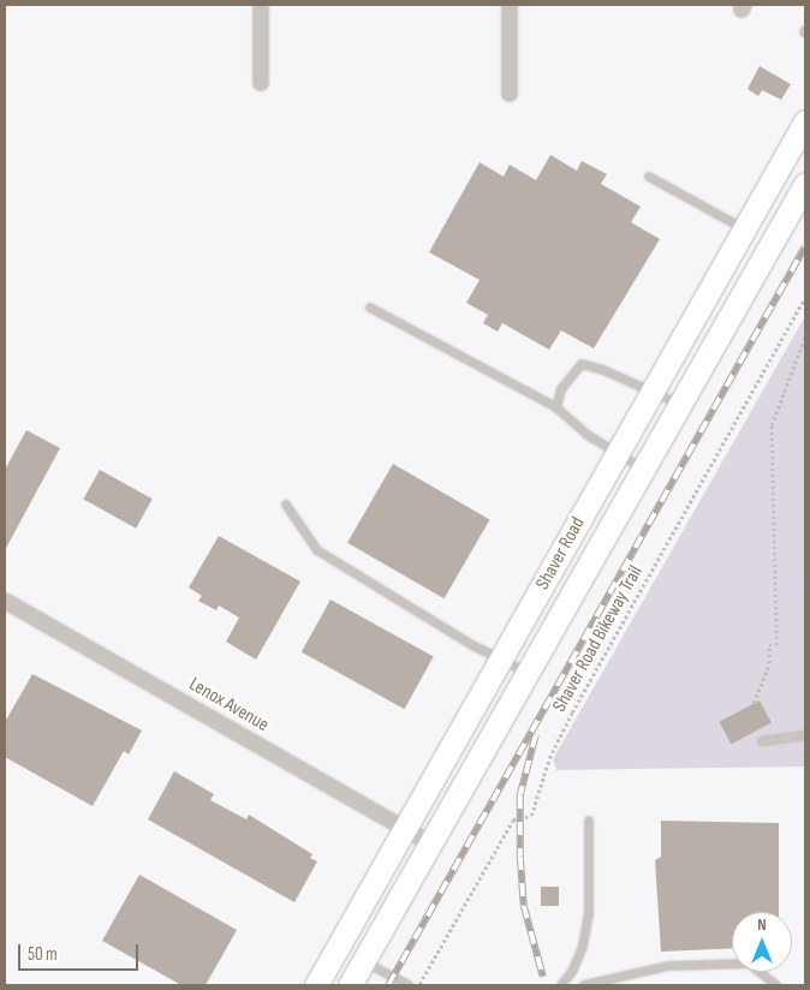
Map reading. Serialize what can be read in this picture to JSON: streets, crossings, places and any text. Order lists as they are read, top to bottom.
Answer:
{
  "streets": {
    "main road": ["Shaver Road"],
    "street": ["Lenox Avenue"],
    "path": ["Shaver Road Bikeway Trail"]
  },
  "crossings": [
    ["Shaver Road", "Lenox Avenue"]
  ],
  "scale_bar": "50 m",
  "north": "top"
}
